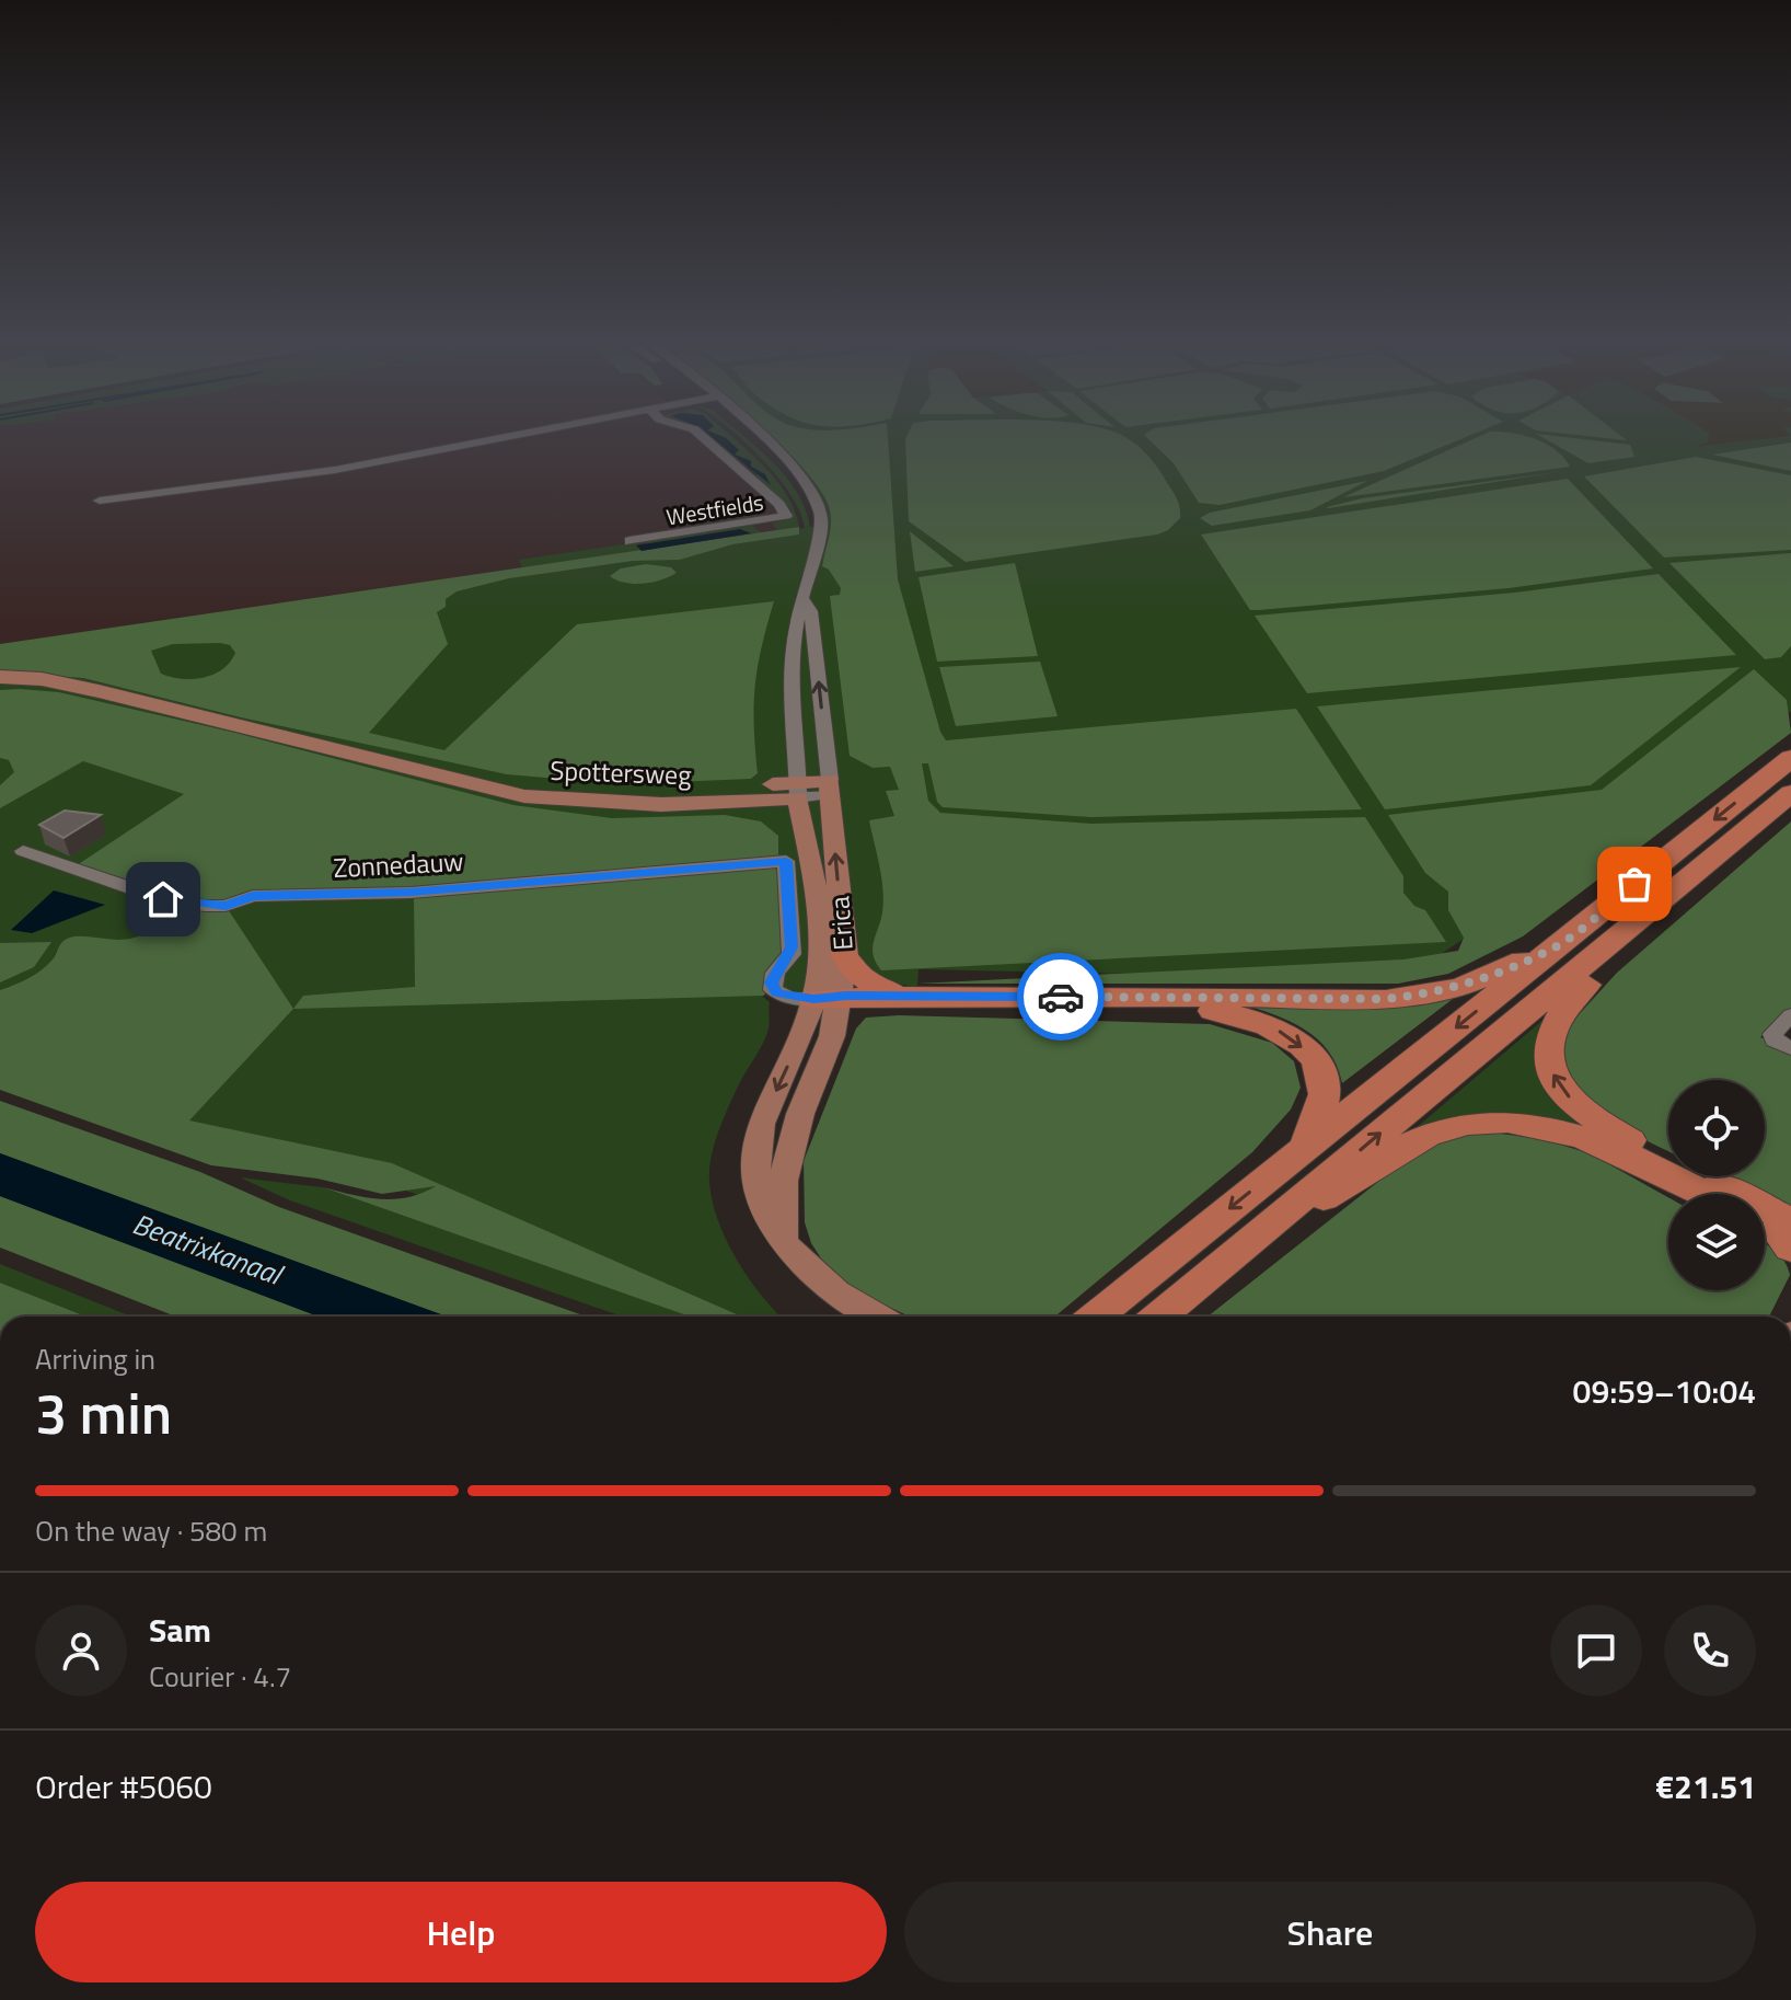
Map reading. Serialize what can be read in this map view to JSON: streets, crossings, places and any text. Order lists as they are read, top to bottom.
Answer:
{
  "streets": {
    "main road": ["Spottersweg", "Erica"],
    "street": ["Westfields", "Zonnedauw"]
  },
  "crossings": [
    ["Spottersweg", "Erica"],
    ["Zonnedauw", "Erica"]
  ],
  "water": ["Beatrixkanaal"],
  "page": {
    "heading": ["3 min", "Arriving in", "09:59–10:04"],
    "panel": [
      "Sam",
      "Courier · 4.7",
      "Order #5060",
      "€21.51"
    ],
    "bar": "On the way · 580 m",
    "buttons": ["Help", "Share"]
  }
}
